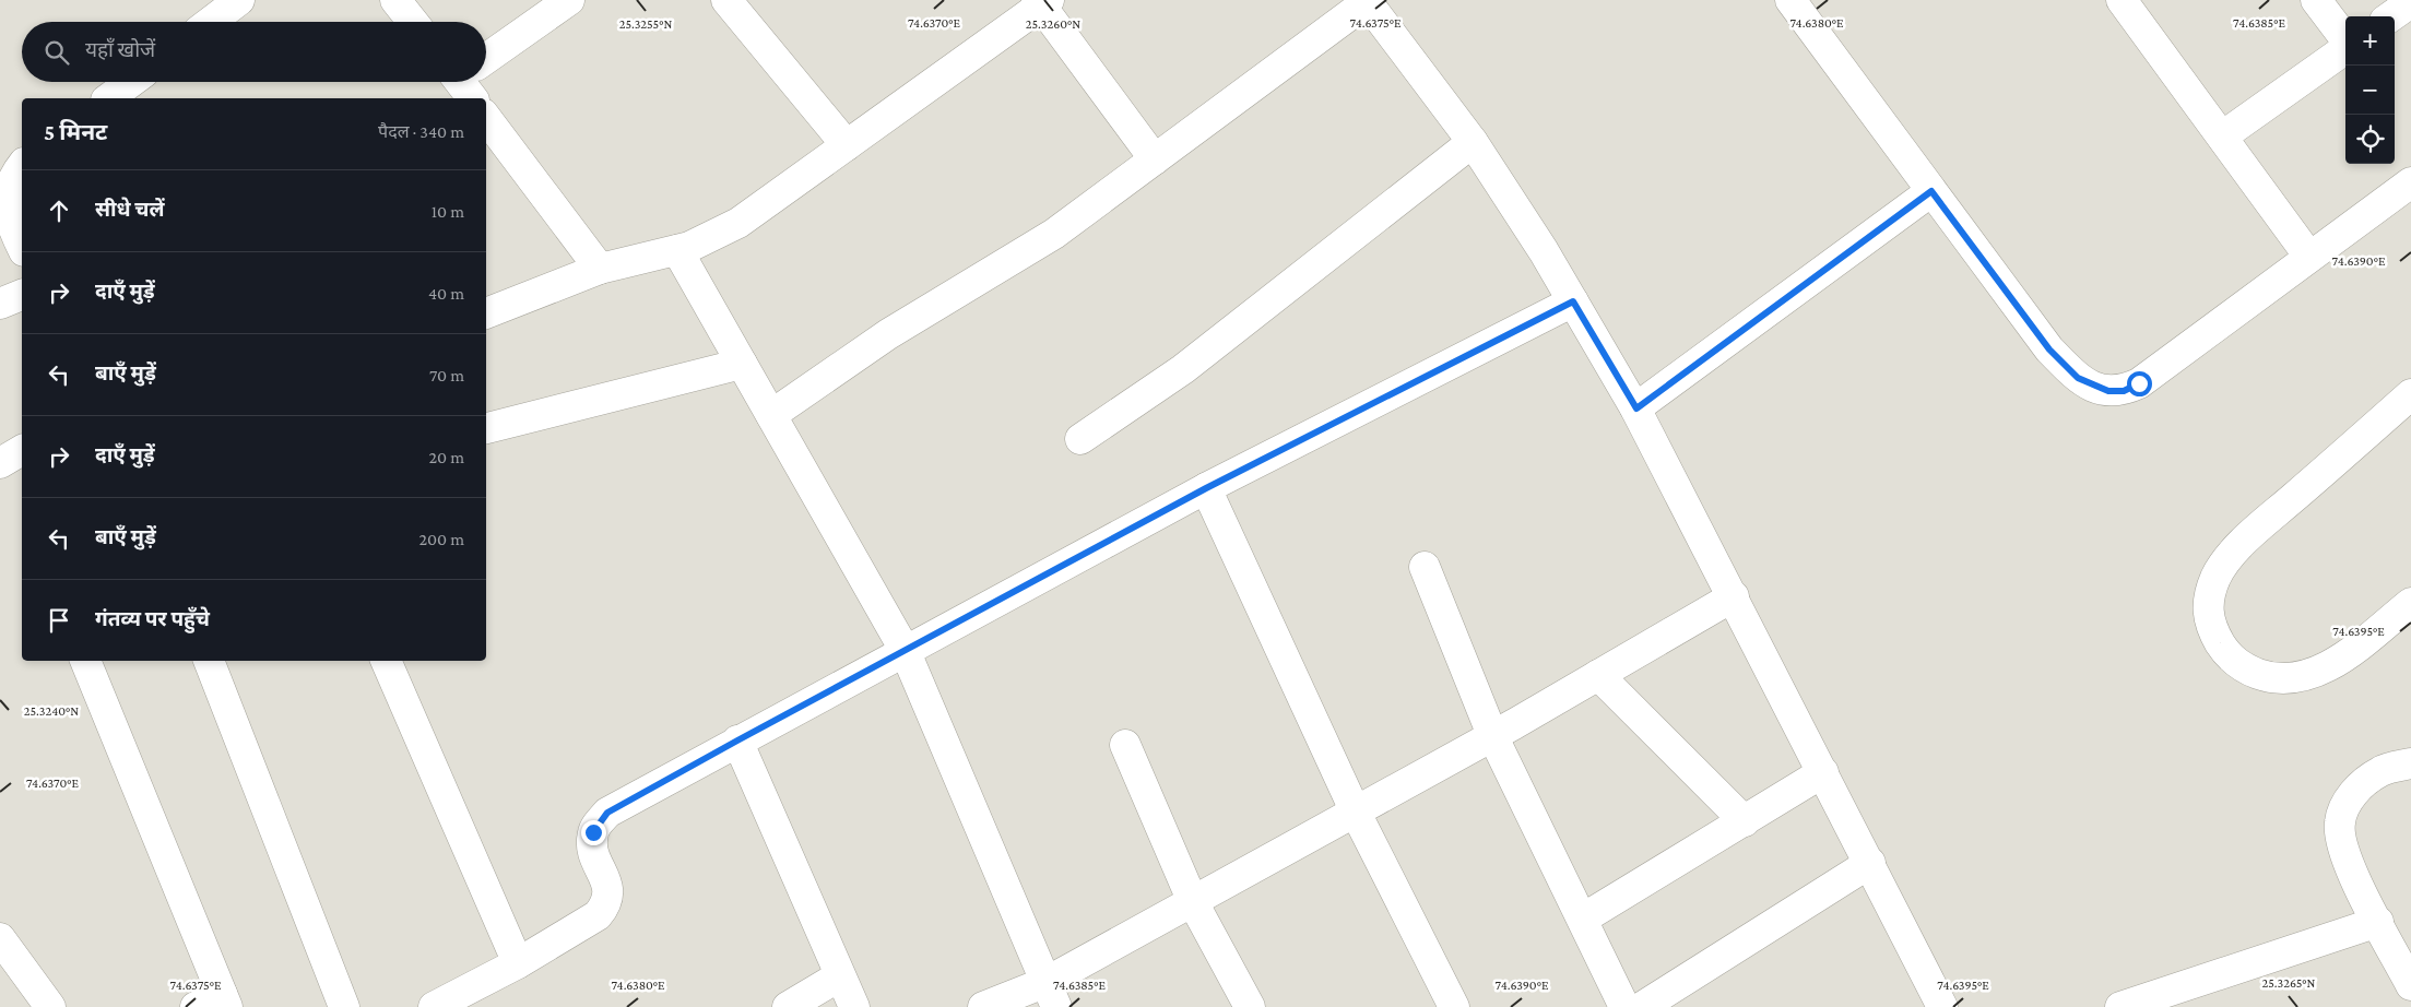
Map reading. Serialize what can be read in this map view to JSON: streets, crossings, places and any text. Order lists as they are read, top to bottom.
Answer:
{
  "page": {
    "map_buttons": ["+", "−"],
    "search": "यहाँ खोजें",
    "heading": ["5 मिनट", "पैदल · 340 m"],
    "list": [
      ["सीधे चलें", "10 m"],
      ["दाएँ मुड़ें", "40 m"],
      ["बाएँ मुड़ें", "70 m"],
      ["दाएँ मुड़ें", "20 m"],
      ["बाएँ मुड़ें", "200 m"],
      "गंतव्य पर पहुँचे"
    ]
  },
  "coordinates": [
    "74.6370°E",
    "74.6375°E",
    "74.6380°E",
    "74.6385°E",
    "25.3255°N",
    "25.3260°N",
    "74.6390°E",
    "74.6395°E",
    "25.3240°N",
    "25.3265°N"
  ]
}
